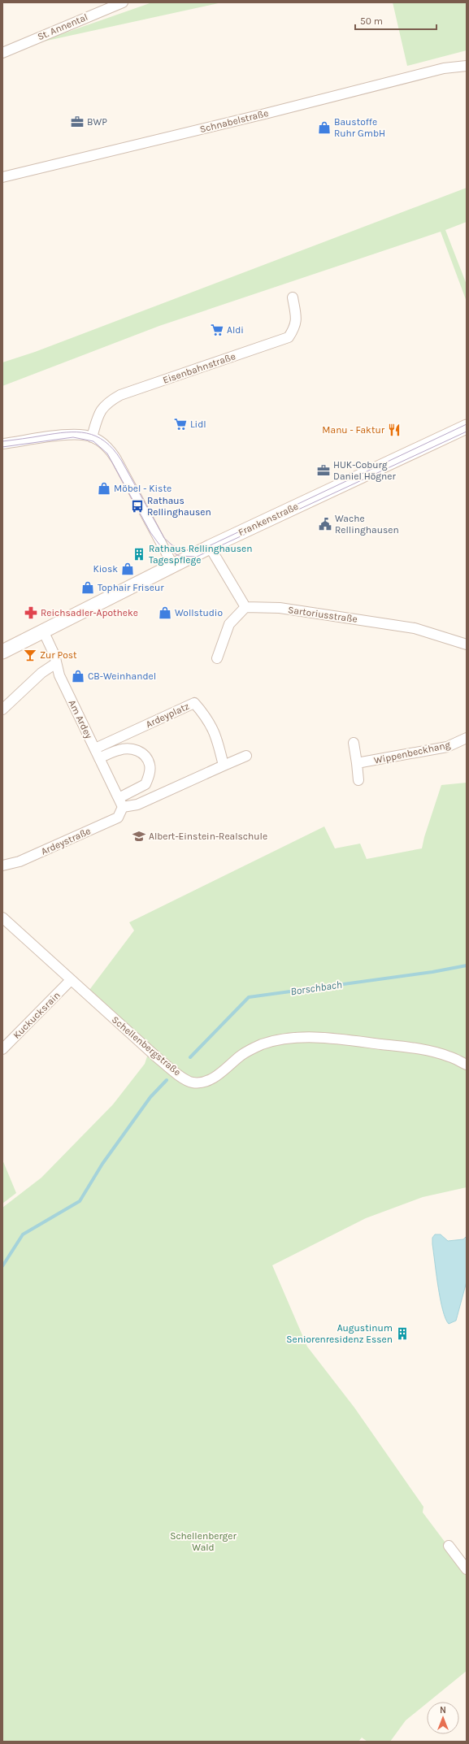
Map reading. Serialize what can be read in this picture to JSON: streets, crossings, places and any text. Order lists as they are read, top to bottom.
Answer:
{
  "streets": {
    "main road": ["Frankenstraße"],
    "street": [
      "St. Annental",
      "Schnabelstraße",
      "Eisenbahnstraße",
      "Sartoriusstraße",
      "Ardeyplatz",
      "Am Ardey",
      "Wippenbeckhang",
      "Ardeystraße",
      "Kuckucksrain",
      "Schellenbergstraße"
    ]
  },
  "crossings": [
    ["Frankenstraße", "Am Ardey"],
    ["Ardeyplatz", "Am Ardey"],
    ["Am Ardey", "Ardeystraße"],
    ["Kuckucksrain", "Schellenbergstraße"]
  ],
  "water": ["Borschbach"],
  "parks": ["Schellenberger Wald"],
  "places": {
    "office": ["BWP", "HUK-Coburg Daniel Högner"],
    "shop": [
      "Baustoffe Ruhr GmbH",
      "Möbel - Kiste",
      "Kiosk",
      "Tophair Friseur",
      "Wollstudio",
      "CB-Weinhandel"
    ],
    "supermarket": ["Aldi", "Lidl"],
    "restaurant": ["Manu - Faktur"],
    "bus stop": ["Rathaus Rellinghausen"],
    "public building": ["Wache Rellinghausen"],
    "building": ["Rathaus Rellinghausen Tagespflege", "Augustinum Seniorenresidenz Essen"],
    "pharmacy": ["Reichsadler-Apotheke"],
    "bar": ["Zur Post"],
    "school or university": ["Albert-Einstein-Realschule"]
  },
  "scale_bar": "50 m",
  "north": "top"
}
